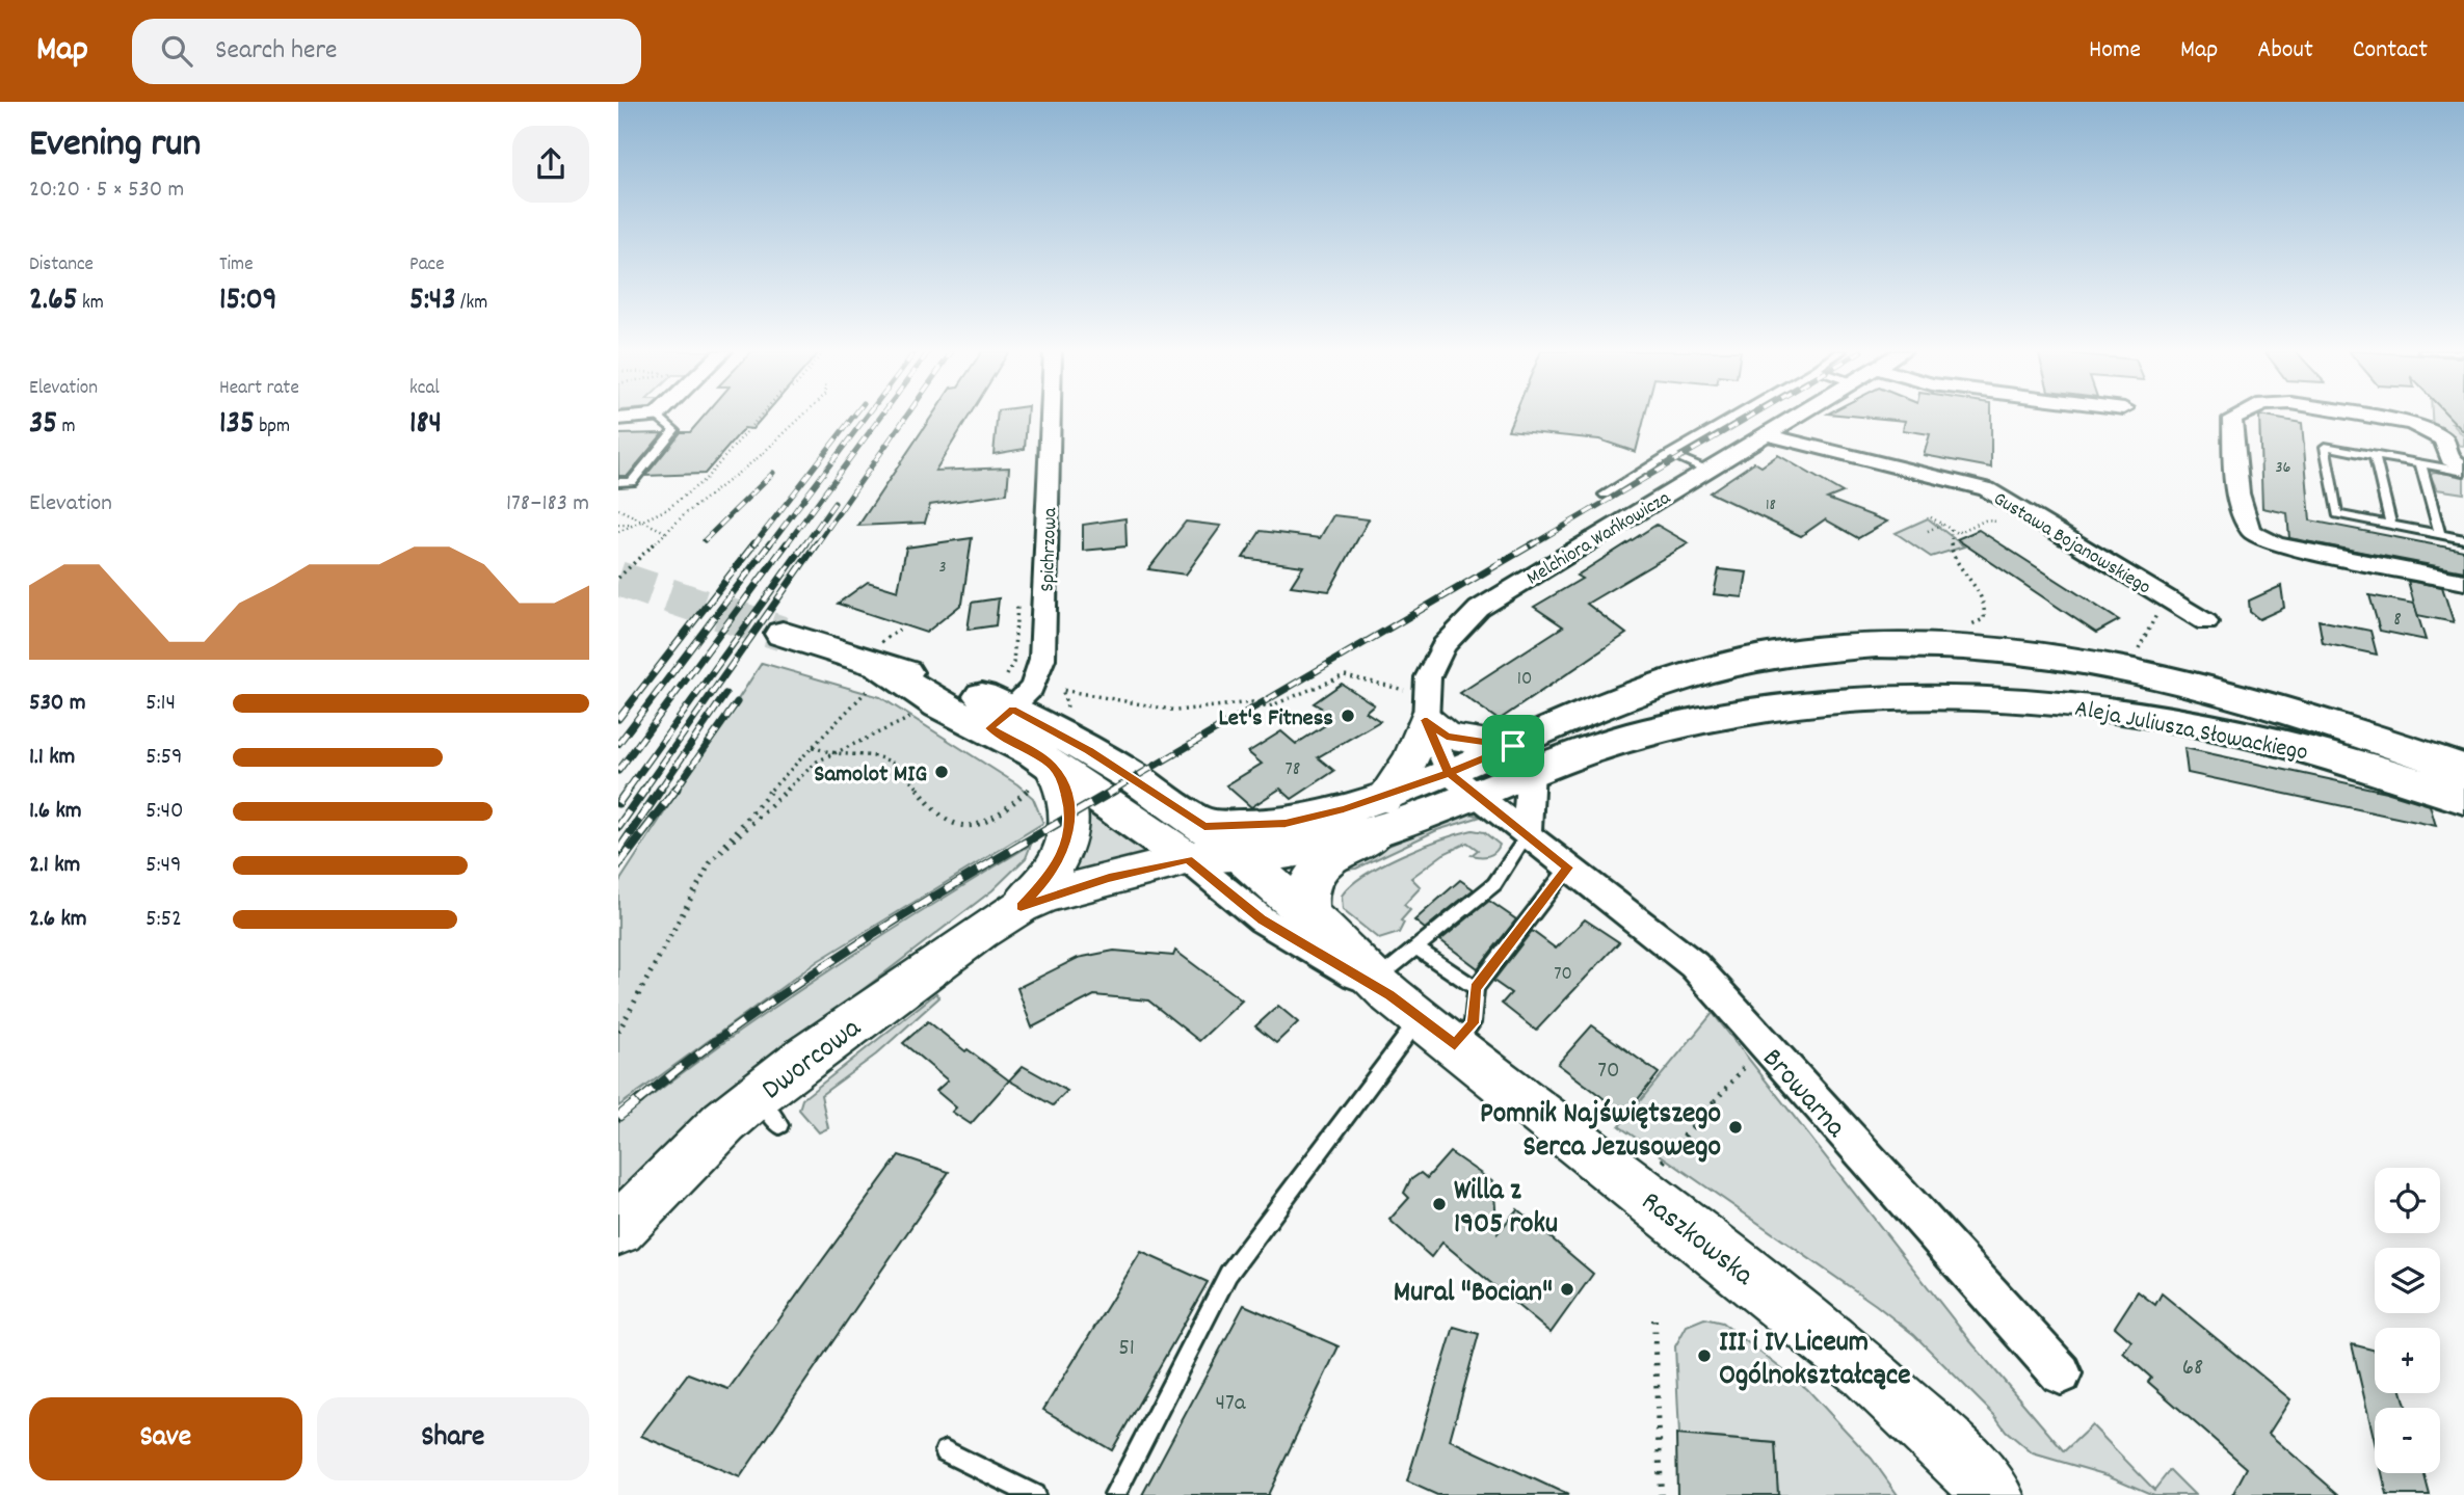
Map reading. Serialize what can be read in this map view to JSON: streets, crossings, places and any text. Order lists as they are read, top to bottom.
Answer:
{
  "streets": {
    "main road": ["Aleja Juliusza Słowackiego", "Dworcowa", "Raszkowska"],
    "street": [
      "Melchiora Wańkowicza",
      "Gustawa Bojanowskiego",
      "Spichrzowa",
      "Browarna"
    ]
  },
  "crossings": [
    ["Melchiora Wańkowicza", "Gustawa Bojanowskiego"],
    ["Melchiora Wańkowicza", "Aleja Juliusza Słowackiego"],
    ["Melchiora Wańkowicza", "Browarna"],
    ["Spichrzowa", "Raszkowska"],
    ["Aleja Juliusza Słowackiego", "Dworcowa"],
    ["Aleja Juliusza Słowackiego", "Browarna"],
    ["Aleja Juliusza Słowackiego", "Raszkowska"],
    ["Dworcowa", "Raszkowska"]
  ],
  "places": [
    "Let's Fitness",
    "Samolot MIG",
    "Pomnik Najświętszego Serca Jezusowego",
    "Willa z 1905 roku",
    "Mural \"Bocian\"",
    "III i IV Liceum Ogólnokształcące"
  ],
  "house_numbers": [
    "36",
    "18",
    "3",
    "8",
    "10",
    "78",
    "70",
    "70",
    "51",
    "68",
    "47a"
  ],
  "page": {
    "header": "Map",
    "search": "Search here",
    "nav": [
      "Home",
      "Map",
      "About",
      "Contact"
    ],
    "heading": ["Evening run", "20:20 · 5 × 530 m"],
    "stats": [
      ["Distance", "2.65 km"],
      ["Time", "15:09"],
      ["Pace", "5:43 /km"],
      ["Elevation", "35 m"],
      ["Heart rate", "135 bpm"],
      ["kcal", "184"]
    ],
    "chart": ["Elevation", "178–183 m"],
    "list": [
      {
        "name": "530 m",
        "note": "5:14"
      },
      {
        "name": "1.1 km",
        "note": "5:59"
      },
      {
        "name": "1.6 km",
        "note": "5:40"
      },
      {
        "name": "2.1 km",
        "note": "5:49"
      },
      {
        "name": "2.6 km",
        "note": "5:52"
      }
    ],
    "map_buttons": ["+", "−"],
    "buttons": ["Save", "Share"]
  }
}
